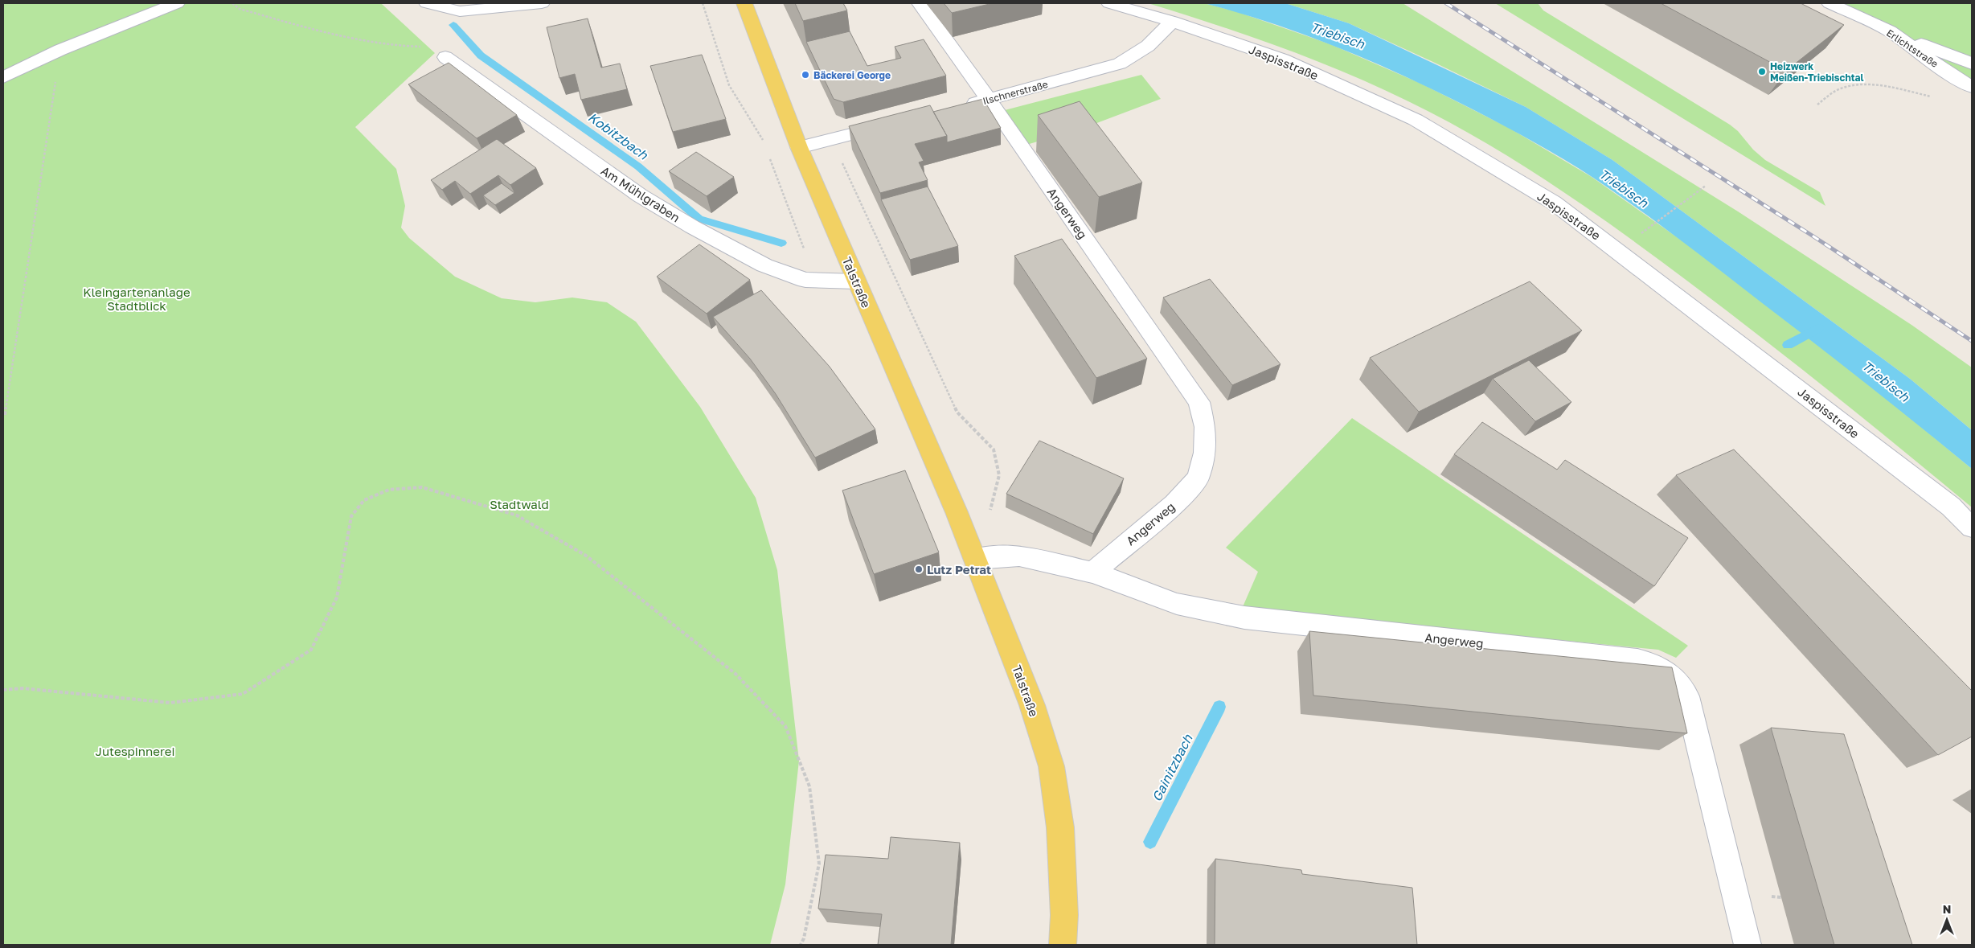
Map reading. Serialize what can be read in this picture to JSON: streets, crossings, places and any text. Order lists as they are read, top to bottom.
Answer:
{
  "streets": {
    "main road": ["Talstraße"],
    "street": [
      "Erlichtstraße",
      "Jaspisstraße",
      "Ilschnerstraße",
      "Am Mühlgraben",
      "Angerweg"
    ]
  },
  "crossings": [
    ["Jaspisstraße", "Ilschnerstraße"],
    ["Ilschnerstraße", "Angerweg"],
    ["Am Mühlgraben", "Talstraße"]
  ],
  "water": ["Triebisch", "Kobitzbach", "Gainitzbach"],
  "parks": ["Kleingartenanlage Stadtblick", "Stadtwald", "Jutespinnerei"],
  "places": ["Heizwerk Meißen-Triebischtal", "Bäckerei George", "Lutz Petrat"],
  "north": "top"
}
